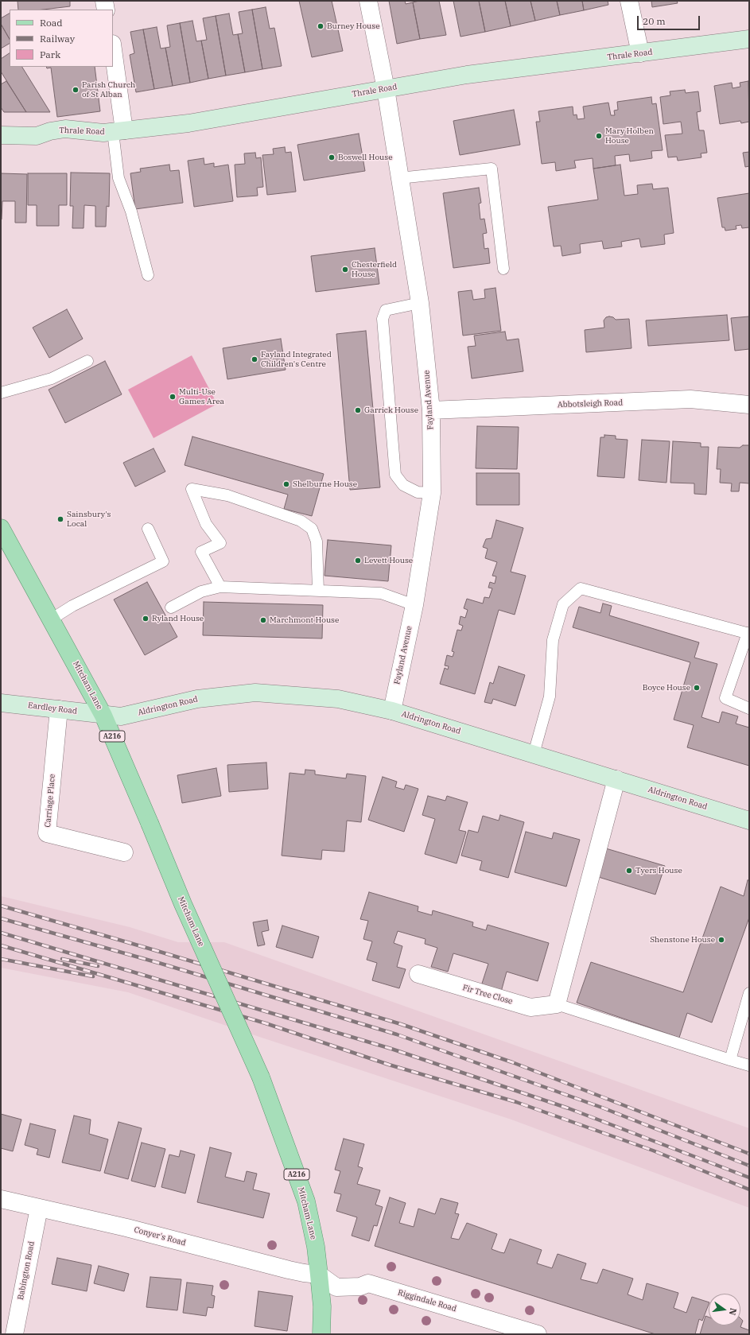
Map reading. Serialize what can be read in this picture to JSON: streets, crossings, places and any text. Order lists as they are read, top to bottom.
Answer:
{
  "streets": {
    "main road": ["Mitcham Lane", "A216"],
    "street": [
      "Thrale Road",
      "Fayland Avenue",
      "Abbotsleigh Road",
      "Aldrington Road",
      "Eardley Road",
      "Carriage Place",
      "Fir Tree Close",
      "Conyer's Road",
      "Babington Road",
      "Riggindale Road"
    ]
  },
  "crossings": [
    ["Thrale Road", "Fayland Avenue"],
    ["Fayland Avenue", "Abbotsleigh Road"],
    ["Fayland Avenue", "Aldrington Road"],
    ["Mitcham Lane", "Aldrington Road"],
    ["Mitcham Lane", "Eardley Road"],
    ["Mitcham Lane", "Conyer's Road"],
    ["Mitcham Lane", "Riggindale Road"],
    ["Aldrington Road", "Eardley Road"],
    ["Eardley Road", "Carriage Place"],
    ["Conyer's Road", "Babington Road"],
    ["Conyer's Road", "Riggindale Road"]
  ],
  "places": [
    "Burney House",
    "Parish Church of St Alban",
    "Mary Holben House",
    "Boswell House",
    "Chesterfield House",
    "Fayland Integrated Children's Centre",
    "Multi-Use Games Area",
    "Garrick House",
    "Shelburne House",
    "Sainsbury's Local",
    "Levett House",
    "Ryland House",
    "Marchmont House",
    "Boyce House",
    "Tyers House",
    "Shenstone House"
  ],
  "legend": ["Road", "Railway", "Park"],
  "scale_bar": "20 m",
  "north": "right"
}
